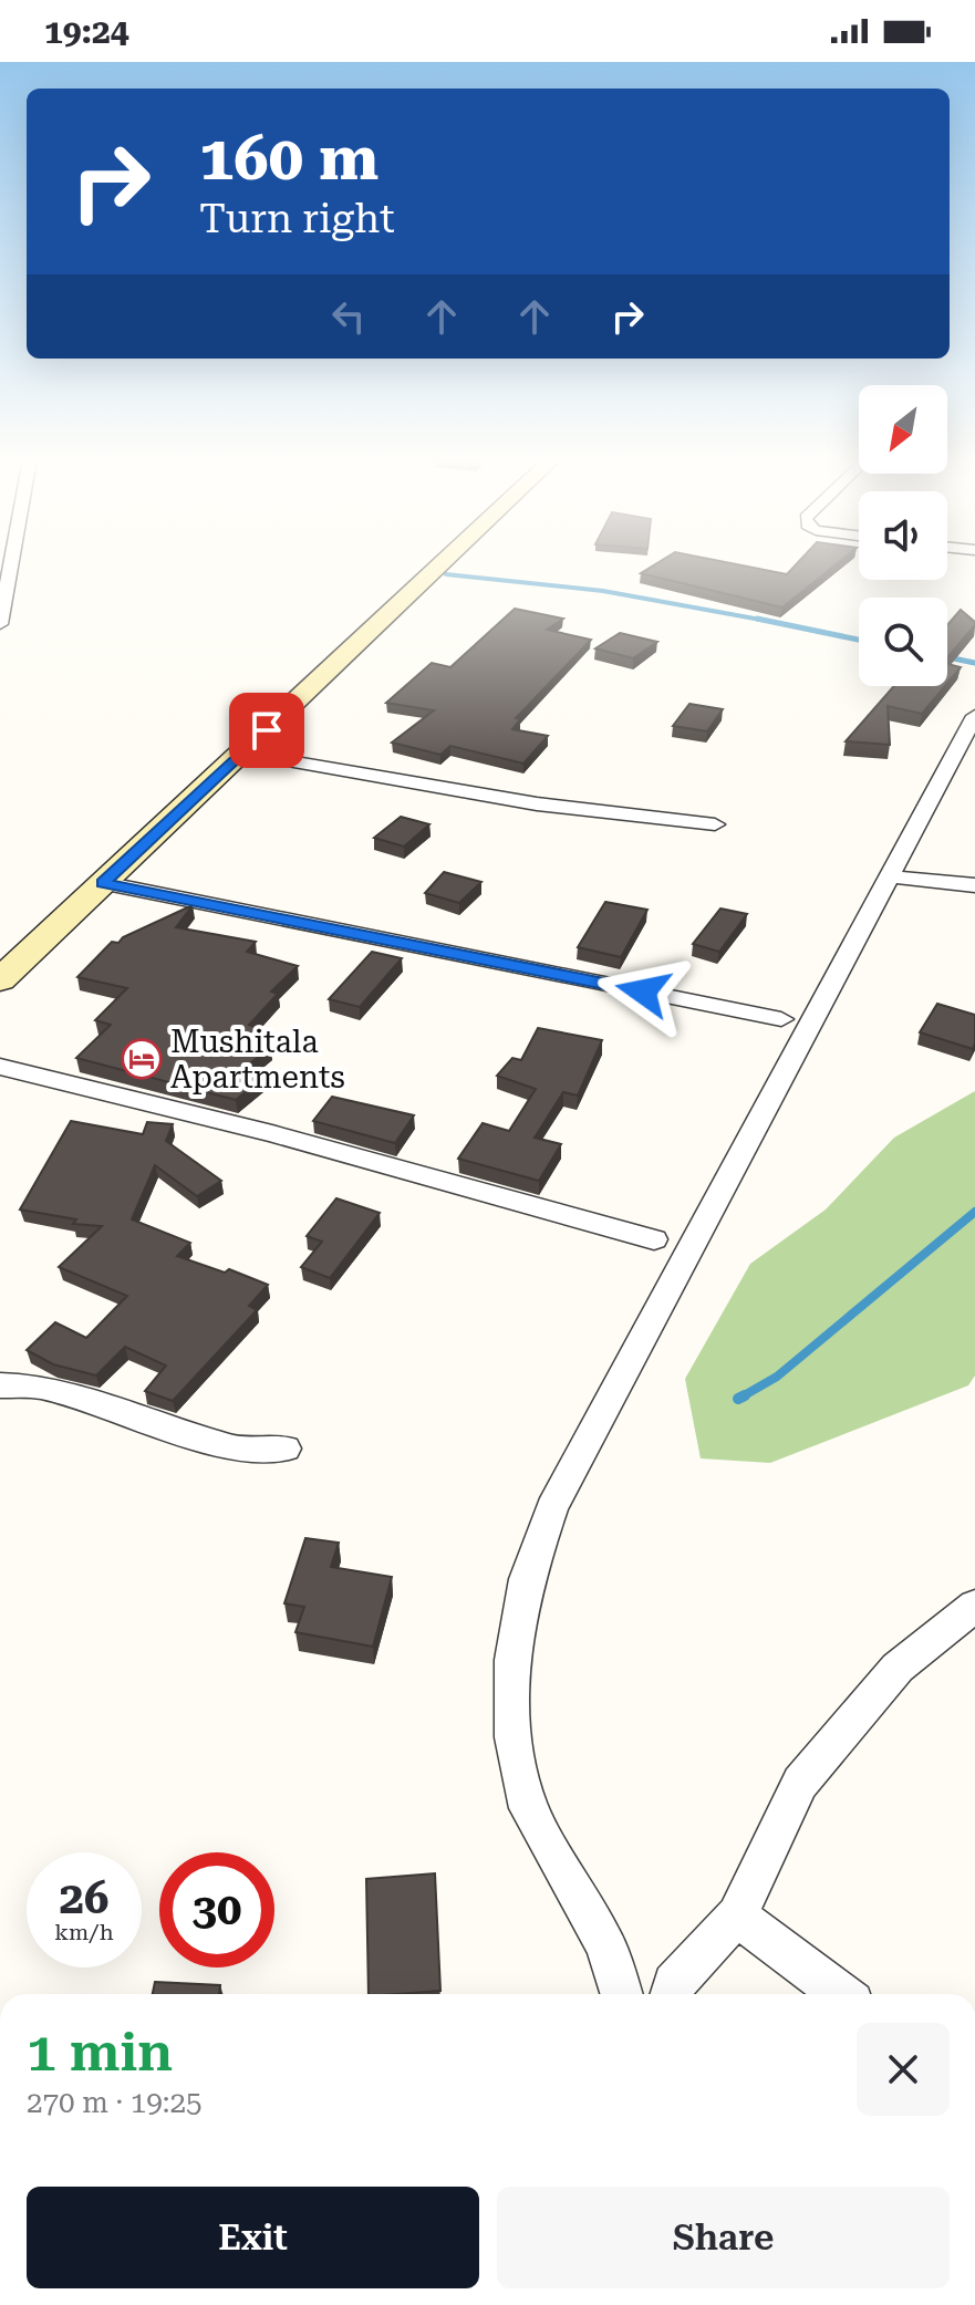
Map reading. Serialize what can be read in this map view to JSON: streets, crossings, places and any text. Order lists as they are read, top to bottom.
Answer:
{
  "places": {
    "hotel": ["Mushitala Apartments"]
  },
  "north": "bottom left",
  "page": {
    "status": "19:24",
    "turn": ["160 m", "Turn right"],
    "speed": "26 km/h",
    "limit": "30",
    "heading": ["1 min", "270 m · 19:25"],
    "buttons": ["Exit", "Share"]
  }
}
